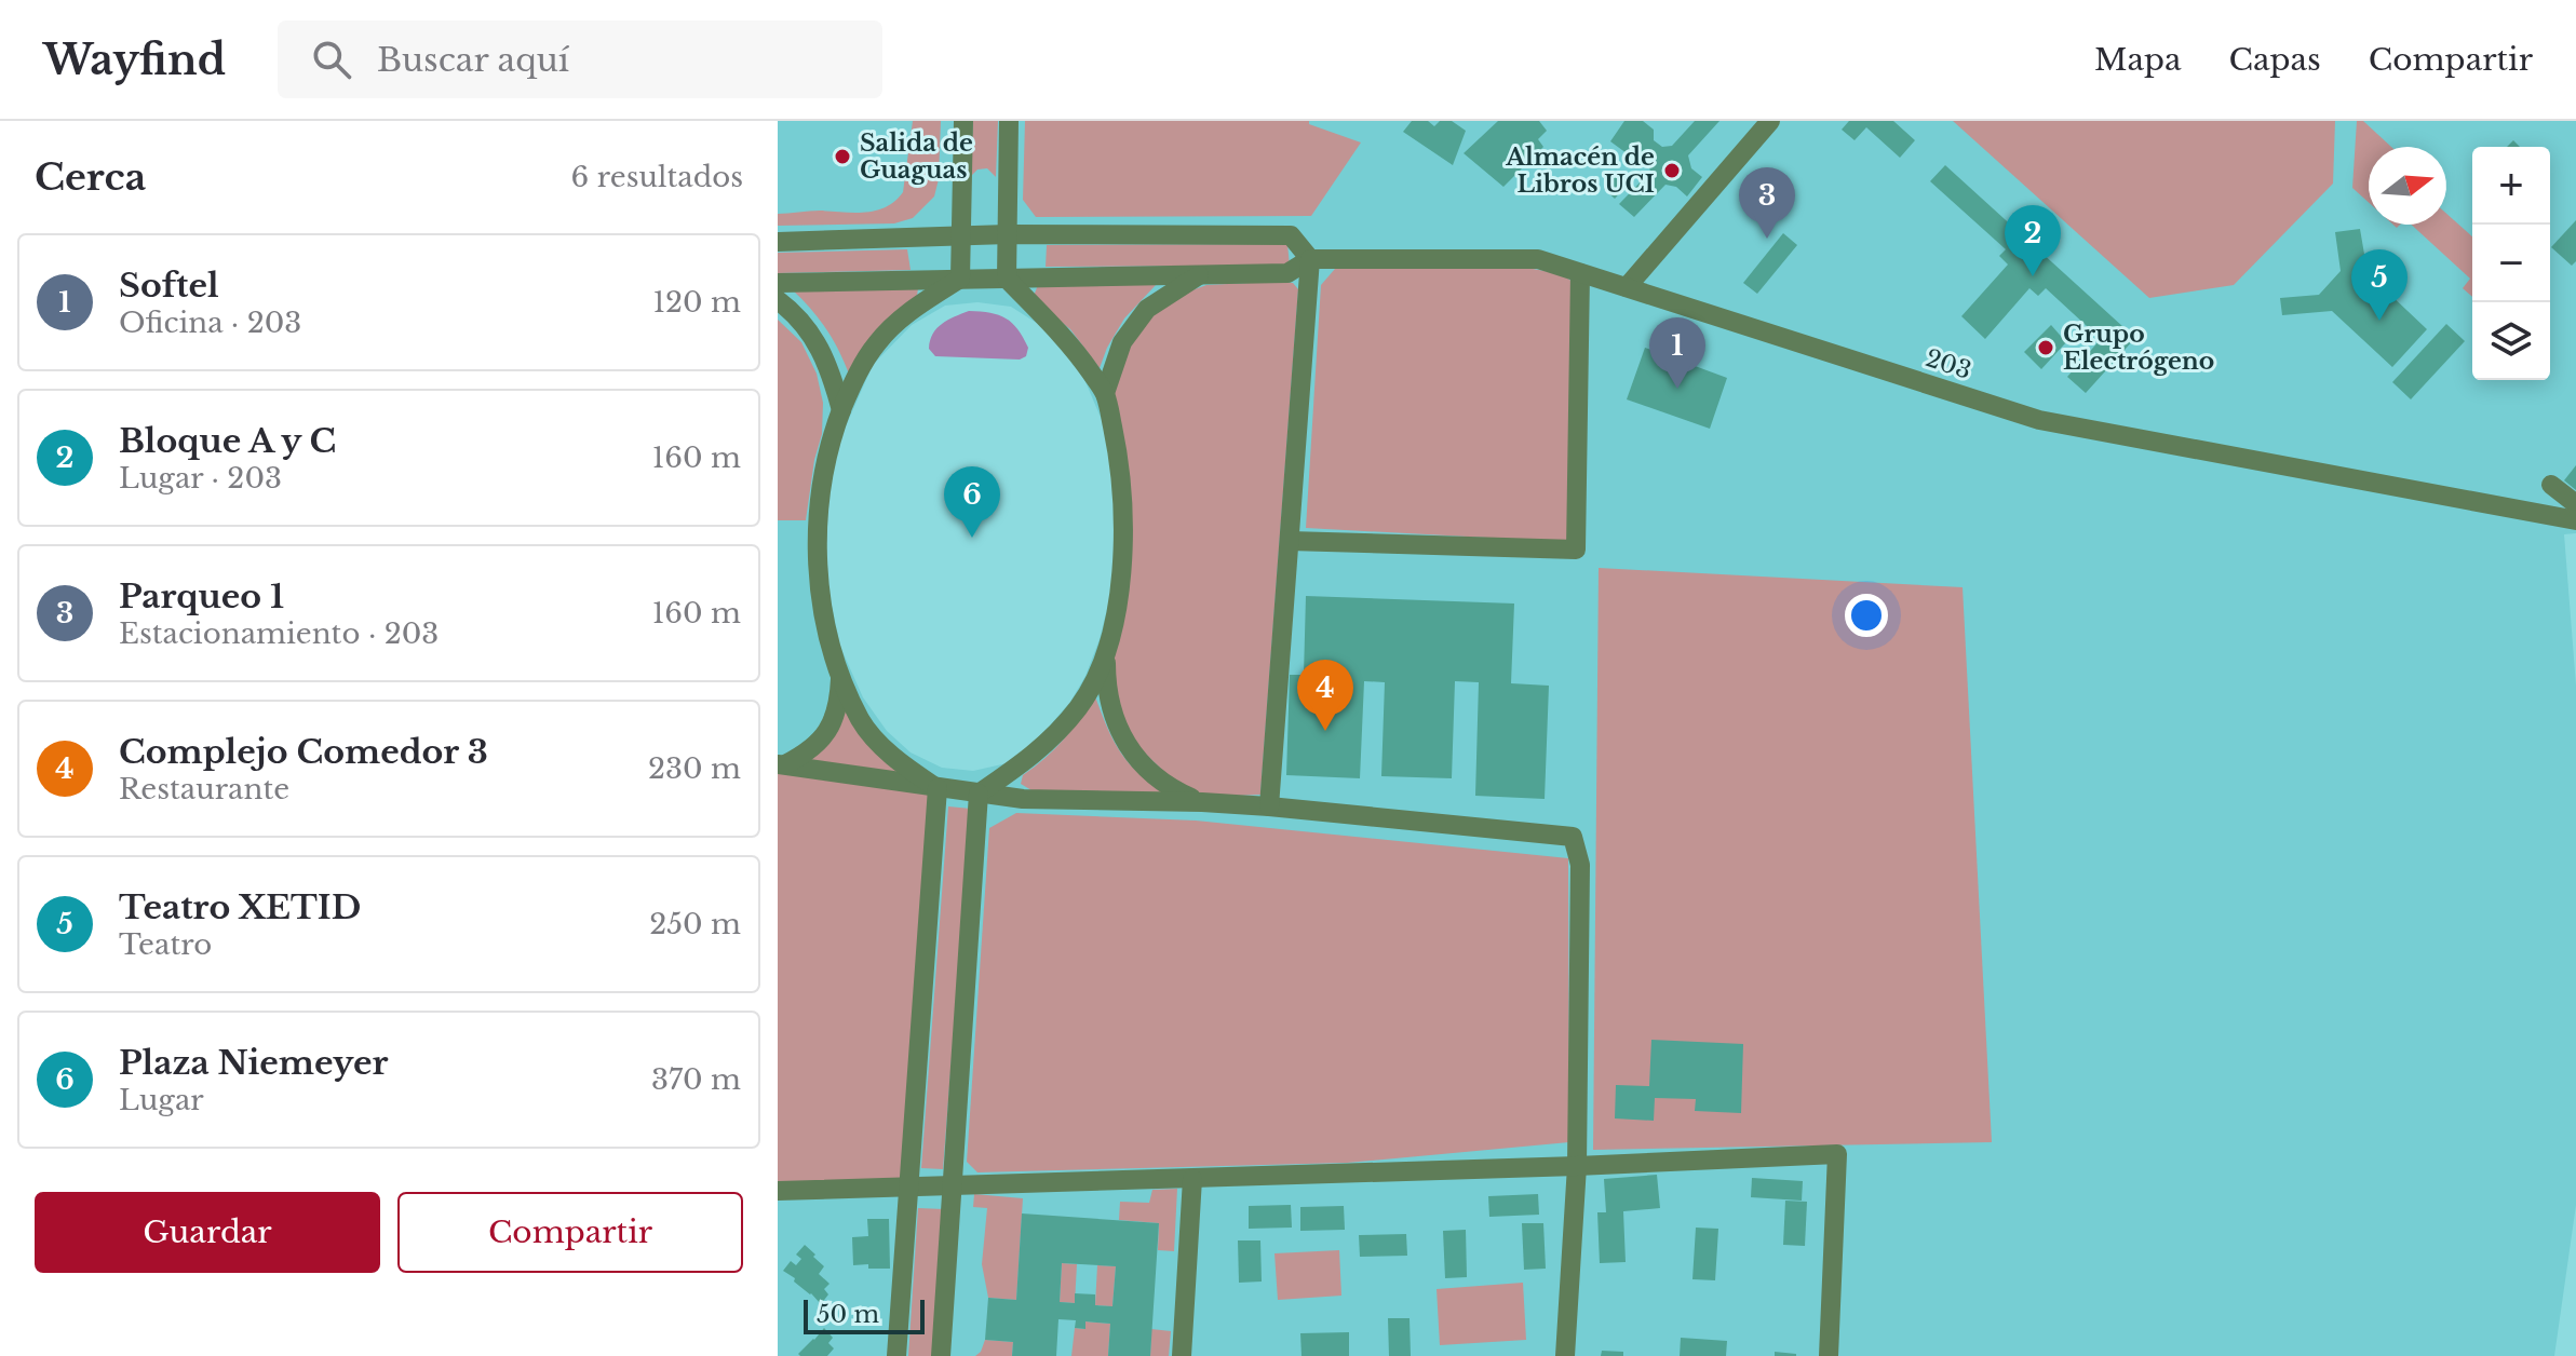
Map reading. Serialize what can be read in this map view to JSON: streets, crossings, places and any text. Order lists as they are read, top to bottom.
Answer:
{
  "streets": {
    "street": ["203"]
  },
  "places": ["Salida de Guaguas", "Almacén de Libros UCI", "Grupo Electrógeno"],
  "scale_bar": "50 m",
  "north": "right",
  "page": {
    "header": "Wayfind",
    "search": "Buscar aquí",
    "nav": ["Mapa", "Capas", "Compartir"],
    "heading": ["Cerca", "6 resultados"],
    "map_buttons": ["+", "−"],
    "pins": [
      "3",
      "2",
      "5",
      "1",
      "6",
      "4"
    ],
    "list": [
      {
        "mark": "1",
        "name": "Softel",
        "note": "Oficina · 203",
        "value": "120 m"
      },
      {
        "mark": "2",
        "name": "Bloque A y C",
        "note": "Lugar · 203",
        "value": "160 m"
      },
      {
        "mark": "3",
        "name": "Parqueo 1",
        "note": "Estacionamiento · 203",
        "value": "160 m"
      },
      {
        "mark": "4",
        "name": "Complejo Comedor 3",
        "note": "Restaurante",
        "value": "230 m"
      },
      {
        "mark": "5",
        "name": "Teatro XETID",
        "note": "Teatro",
        "value": "250 m"
      },
      {
        "mark": "6",
        "name": "Plaza Niemeyer",
        "note": "Lugar",
        "value": "370 m"
      }
    ],
    "buttons": ["Guardar", "Compartir"],
    "scale": "50 m"
  }
}
